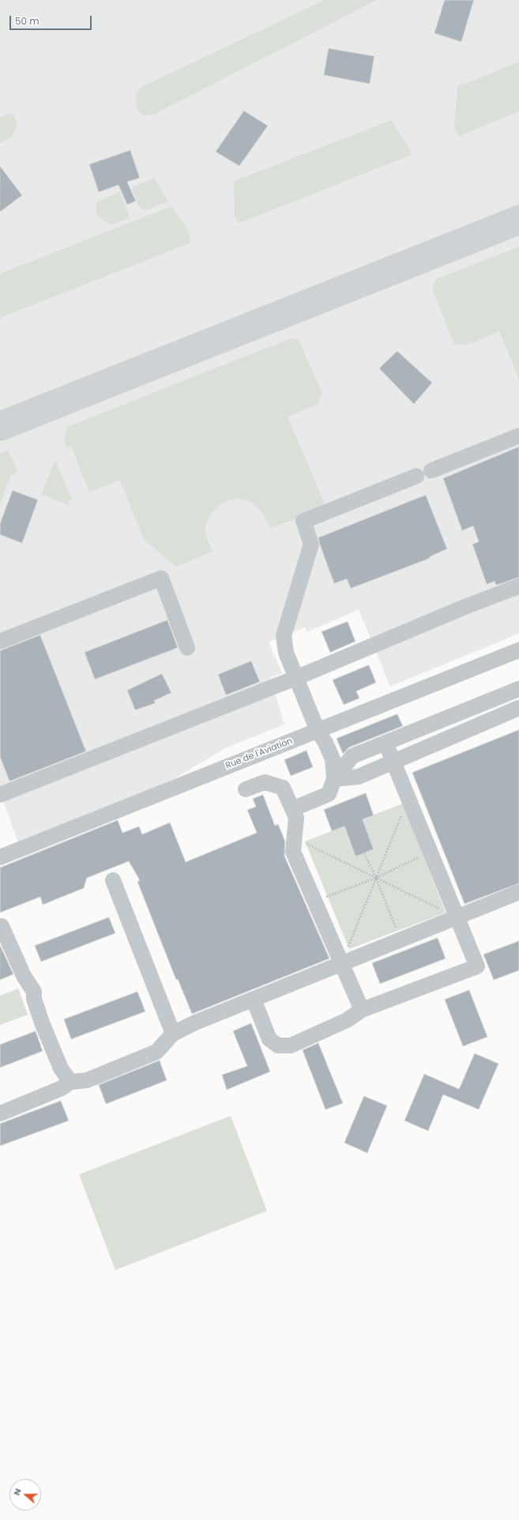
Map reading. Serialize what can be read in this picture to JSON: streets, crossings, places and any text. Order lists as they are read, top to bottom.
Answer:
{
  "streets": {
    "street": ["Rue de l'Aviation"]
  },
  "scale_bar": "50 m",
  "north": "left"
}
